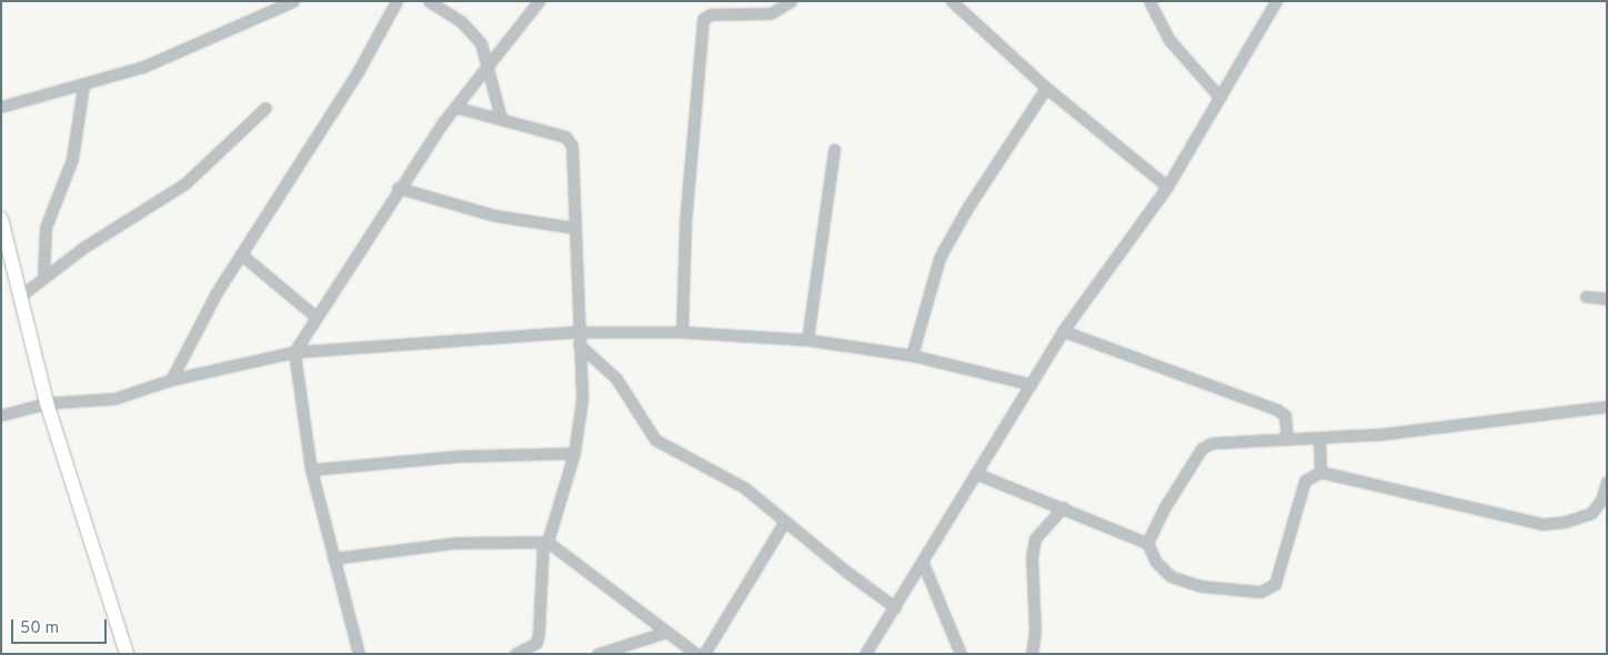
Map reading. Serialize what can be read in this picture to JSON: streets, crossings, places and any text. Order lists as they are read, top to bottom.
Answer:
{
  "scale_bar": "50 m"
}
